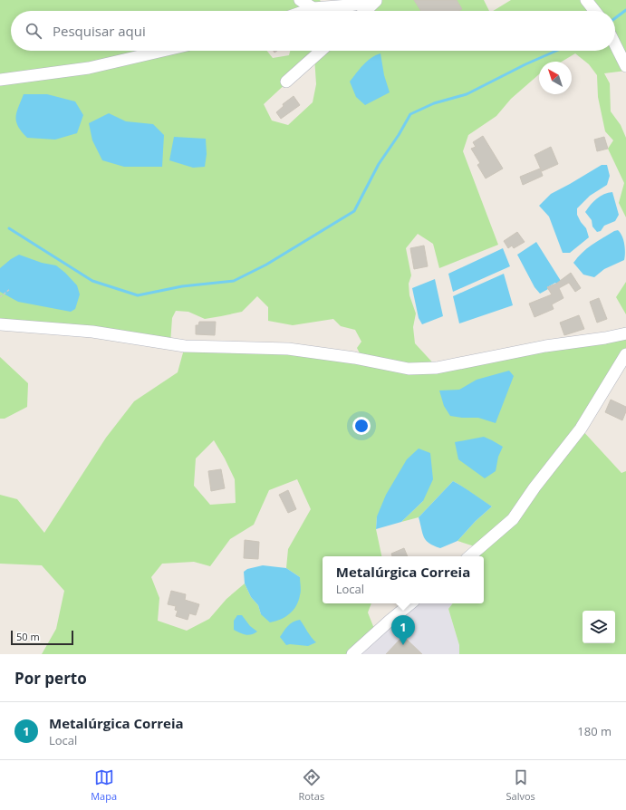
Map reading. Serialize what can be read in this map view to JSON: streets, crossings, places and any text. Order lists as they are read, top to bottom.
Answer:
{
  "scale_bar": "50 m",
  "north": "top left",
  "page": {
    "search": "Pesquisar aqui",
    "popup": ["Metalúrgica Correia", "Local"],
    "pins": "1",
    "scale": "50 m",
    "heading": "Por perto",
    "list": [
      {
        "mark": "1",
        "name": "Metalúrgica Correia",
        "note": "Local",
        "value": "180 m"
      }
    ],
    "nav": ["Mapa", "Rotas", "Salvos"]
  }
}
